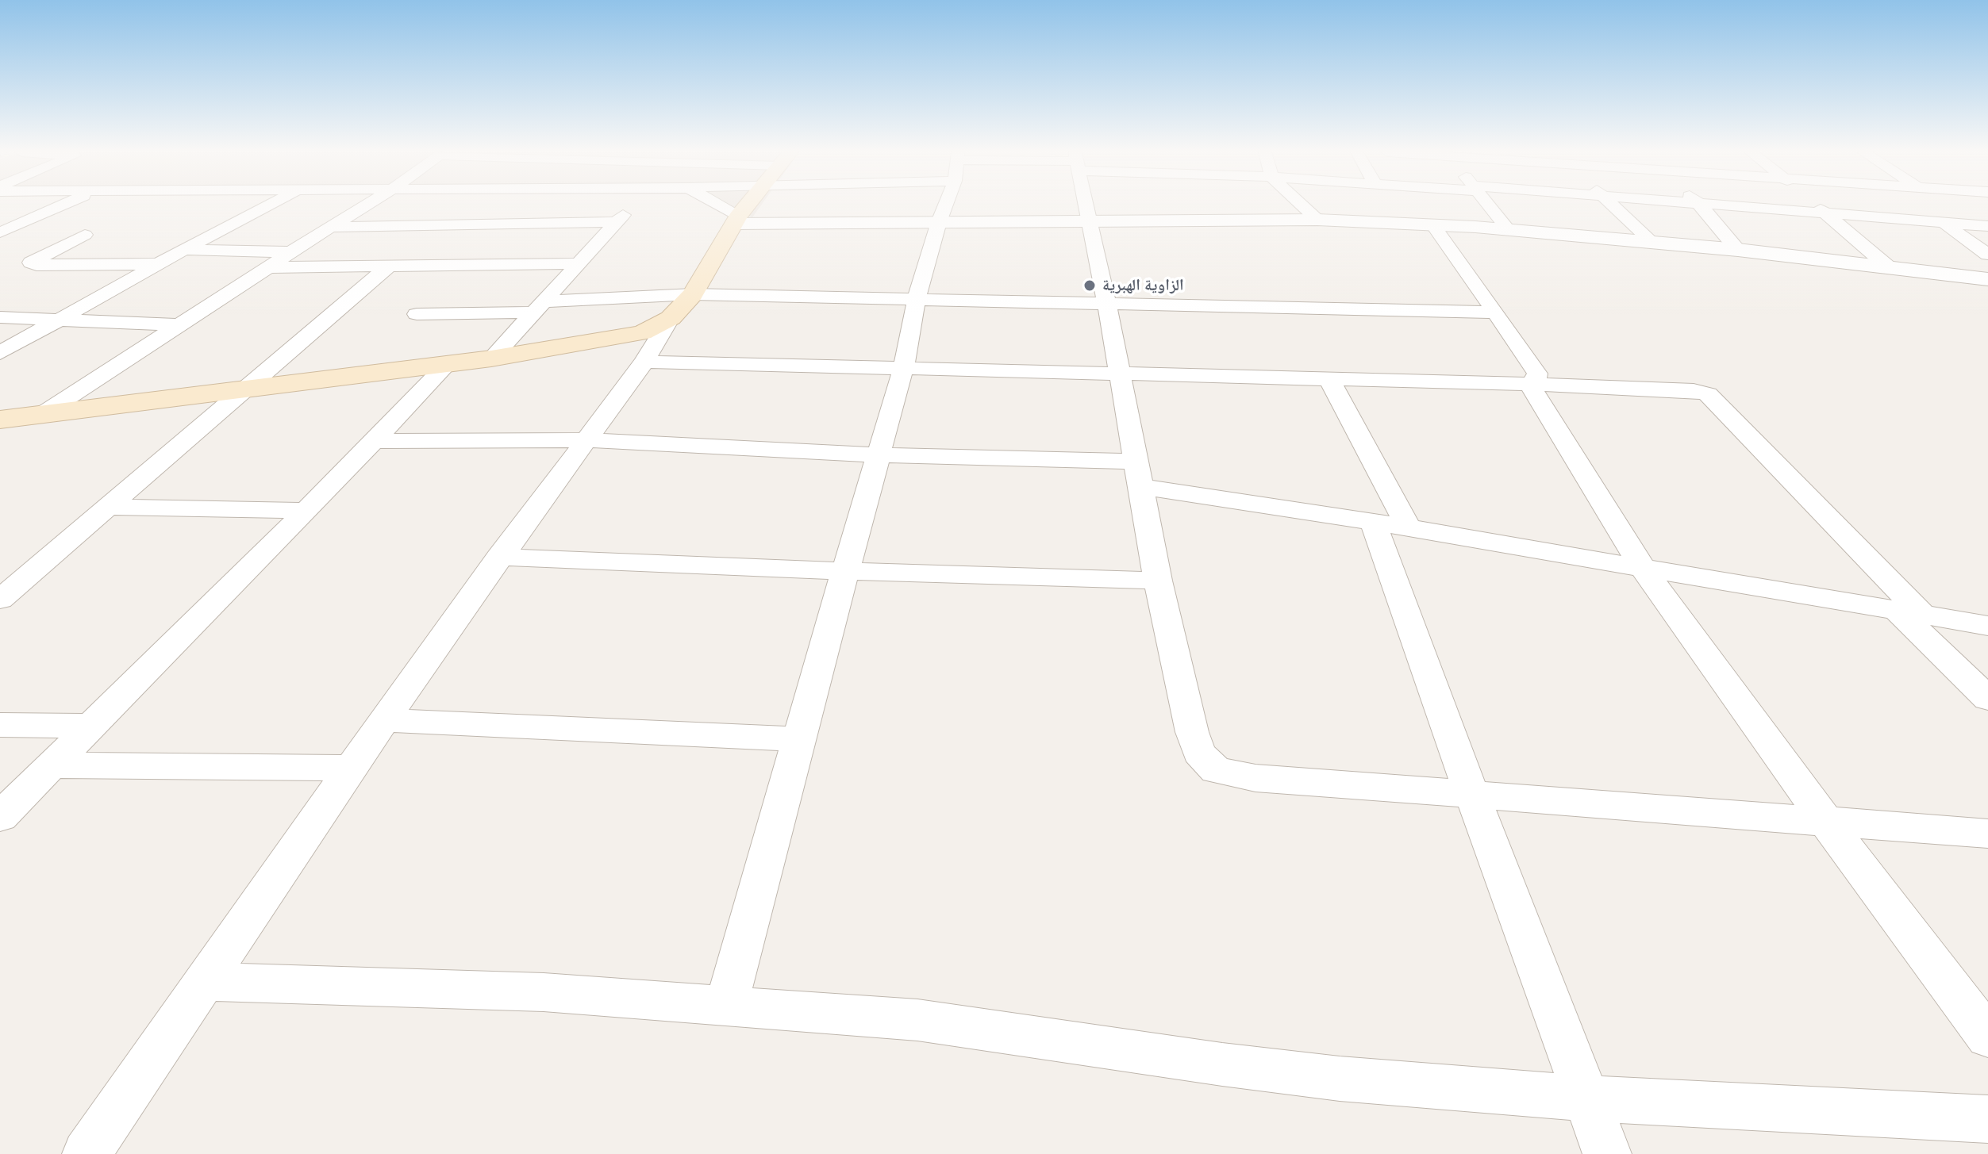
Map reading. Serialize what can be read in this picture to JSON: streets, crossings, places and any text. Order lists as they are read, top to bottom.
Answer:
{
  "places": ["الزاوية الهبرية"]
}
